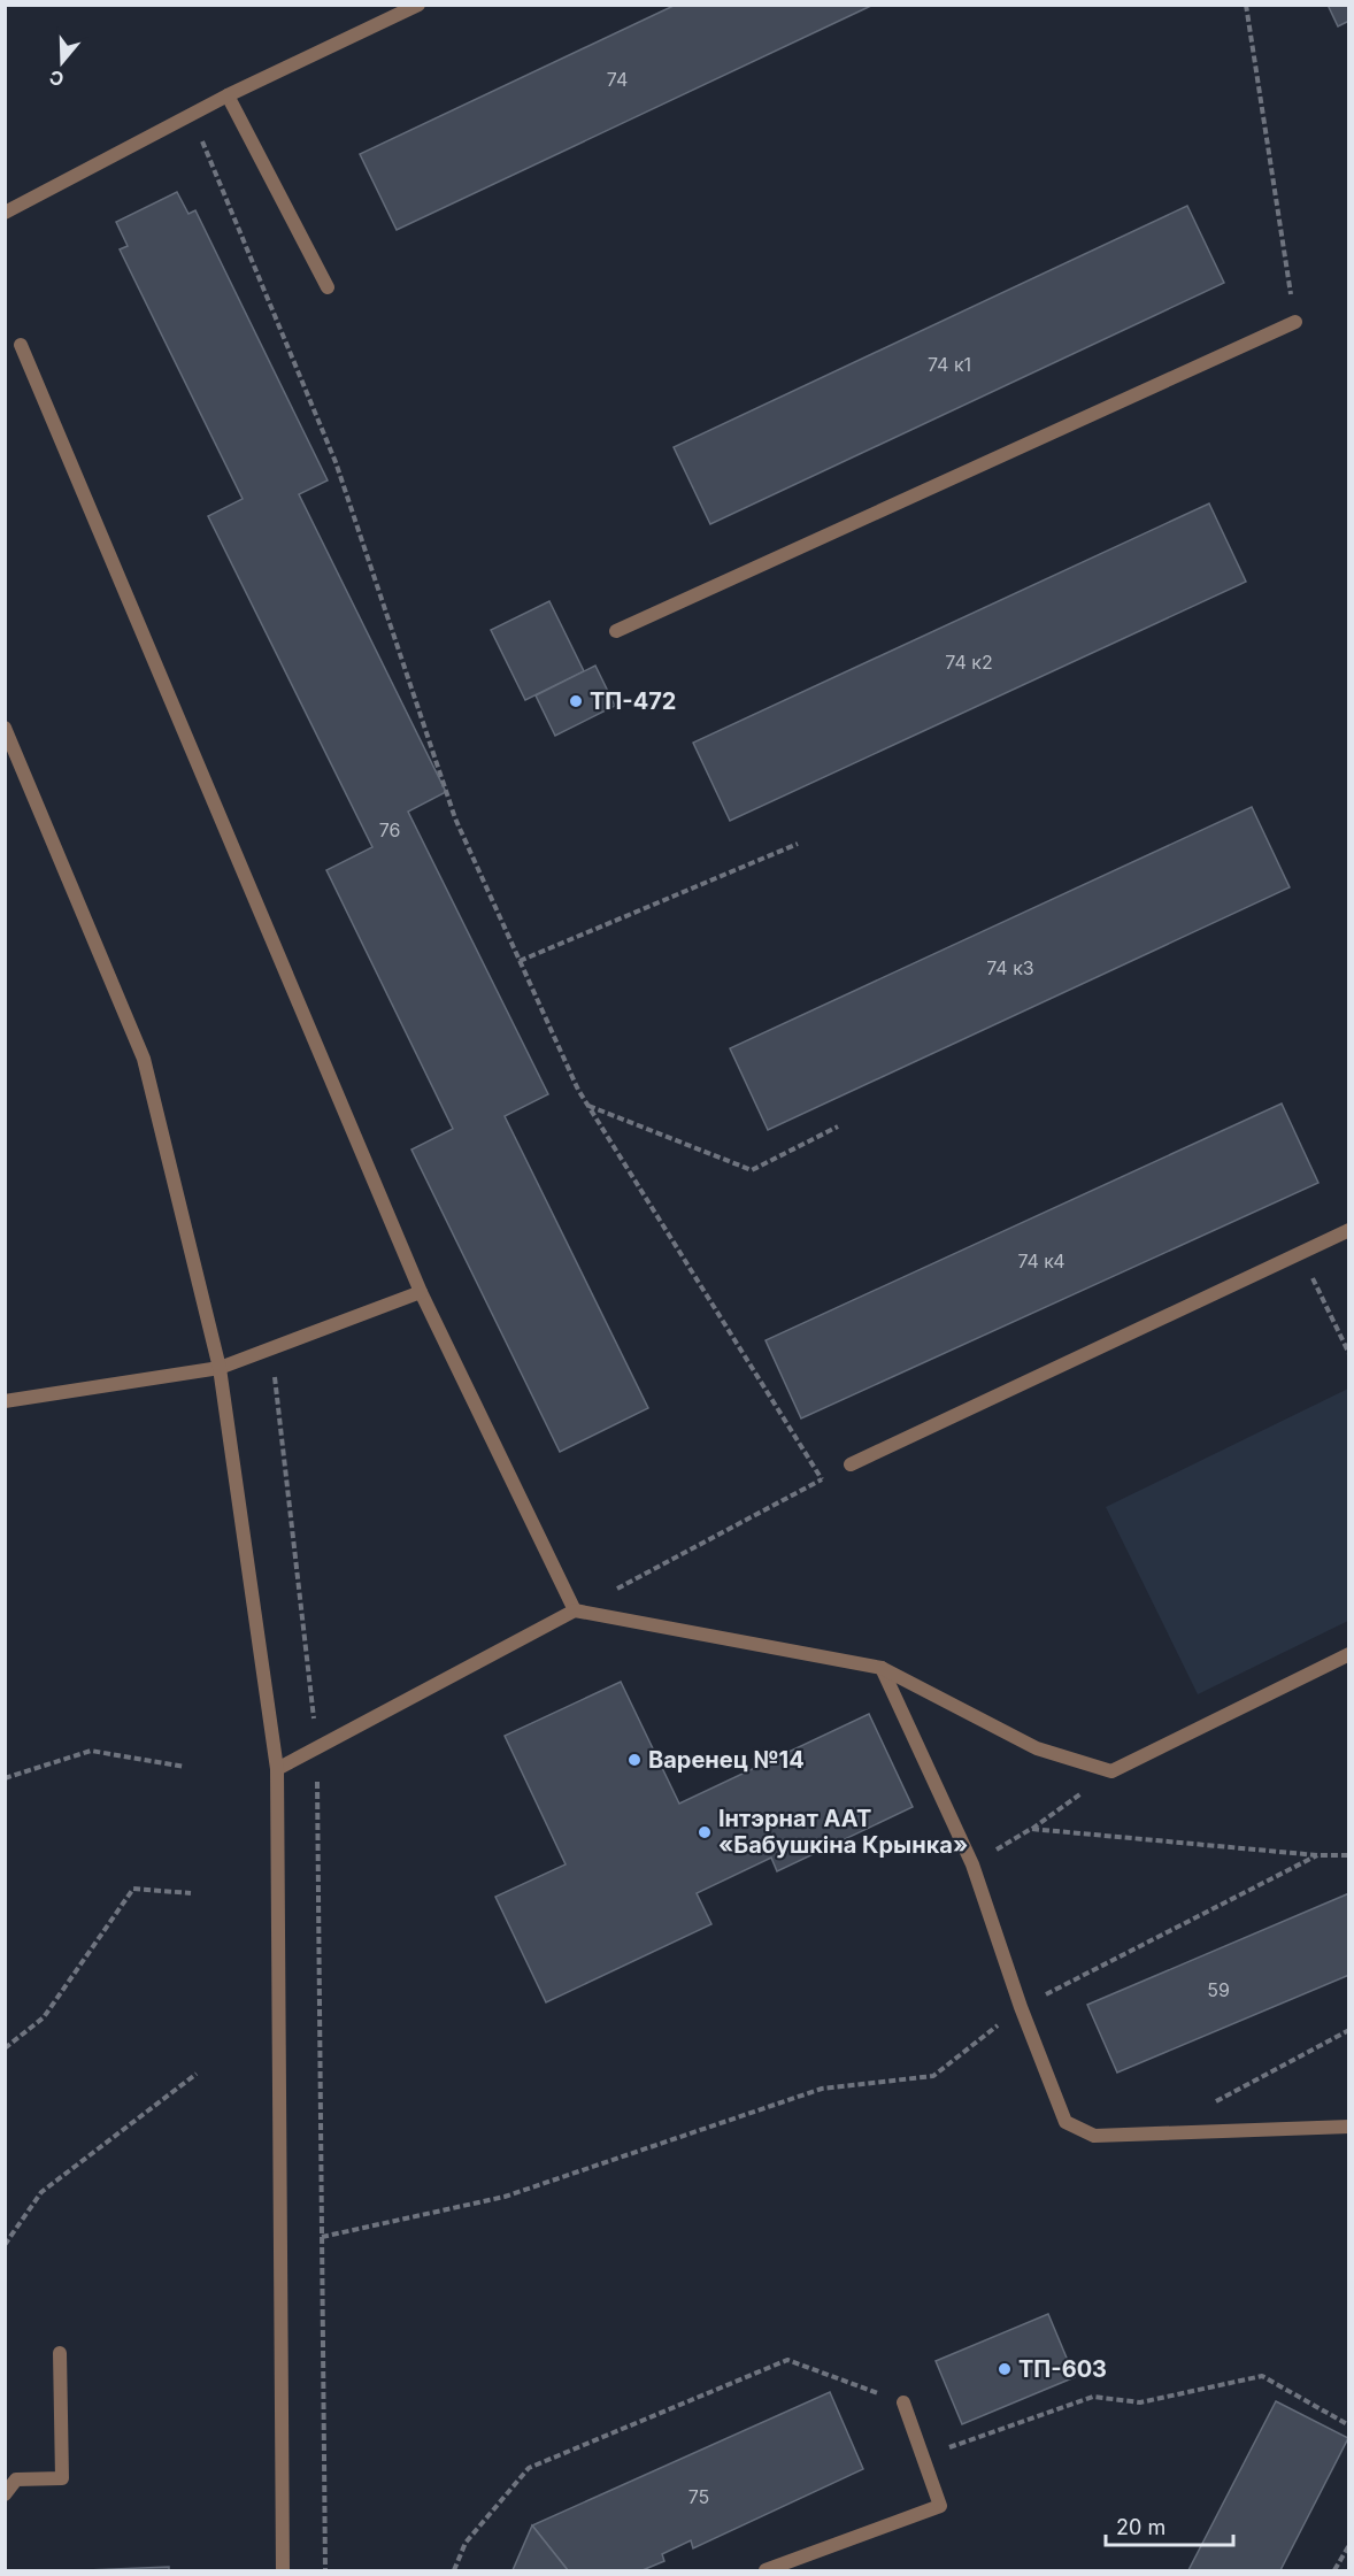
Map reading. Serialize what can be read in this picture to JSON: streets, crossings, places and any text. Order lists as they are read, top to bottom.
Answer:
{
  "places": [
    "ТП-472",
    "Варенец №14",
    "Інтэрнат ААТ «Бабушкіна Крынка»",
    "ТП-603"
  ],
  "house_numbers": [
    "74",
    "74 к1",
    "74 к2",
    "76",
    "74 к3",
    "74 к4",
    "59",
    "75"
  ],
  "scale_bar": "20 m",
  "north": "bottom"
}
